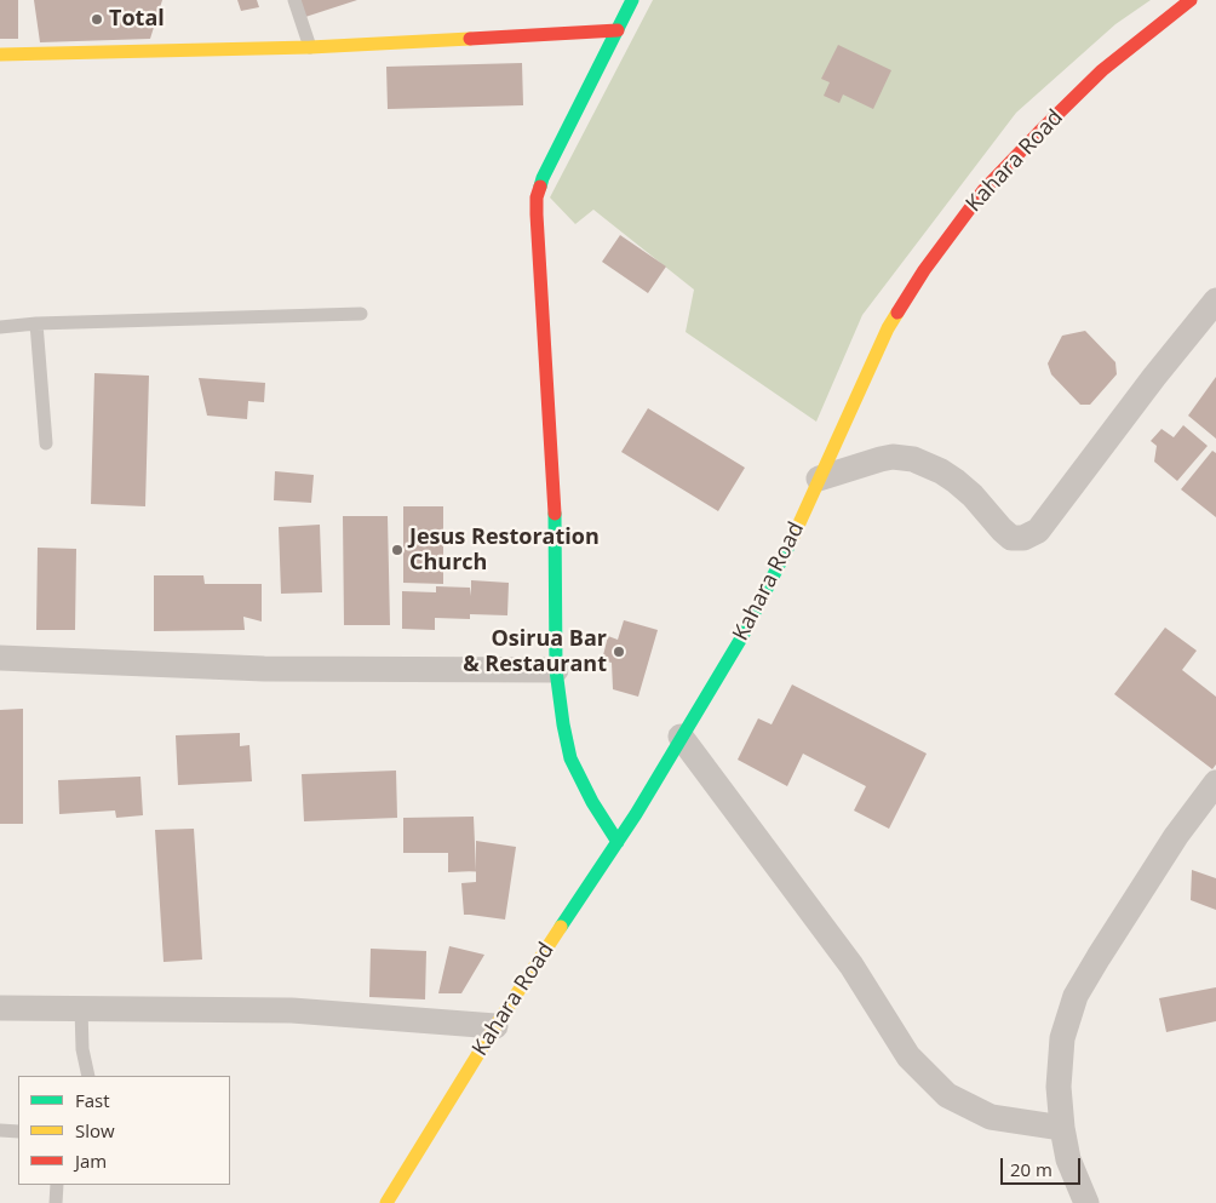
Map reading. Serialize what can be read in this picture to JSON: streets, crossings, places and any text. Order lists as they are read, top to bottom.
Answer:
{
  "streets": {
    "street": ["Kahara Road"]
  },
  "places": ["Total", "Jesus Restoration Church", "Osirua Bar & Restaurant"],
  "legend": ["Fast", "Slow", "Jam"],
  "scale_bar": "20 m"
}
